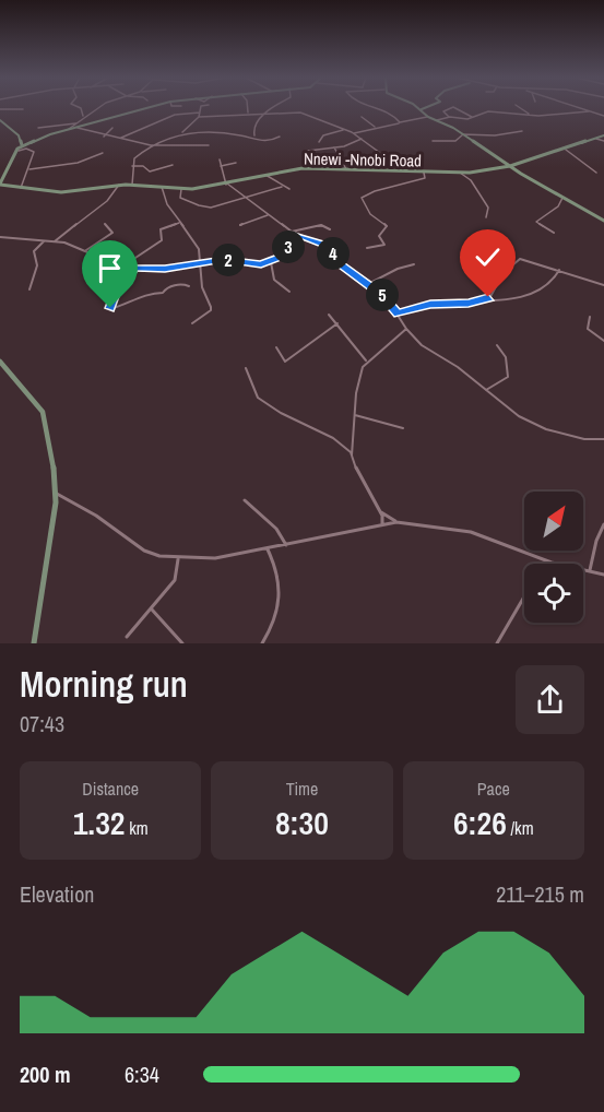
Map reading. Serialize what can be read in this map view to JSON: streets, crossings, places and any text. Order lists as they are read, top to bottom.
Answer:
{
  "streets": {
    "main road": ["Nnewi -Nnobi Road"]
  },
  "north": "top right",
  "page": {
    "pins": [
      "3",
      "4",
      "2",
      "5"
    ],
    "heading": ["Morning run", "07:43"],
    "stats": [
      ["Distance", "1.32 km"],
      ["Time", "8:30"],
      ["Pace", "6:26 /km"]
    ],
    "chart": ["Elevation", "211–215 m"],
    "list": [
      {
        "name": "200 m",
        "note": "6:34"
      }
    ]
  }
}
